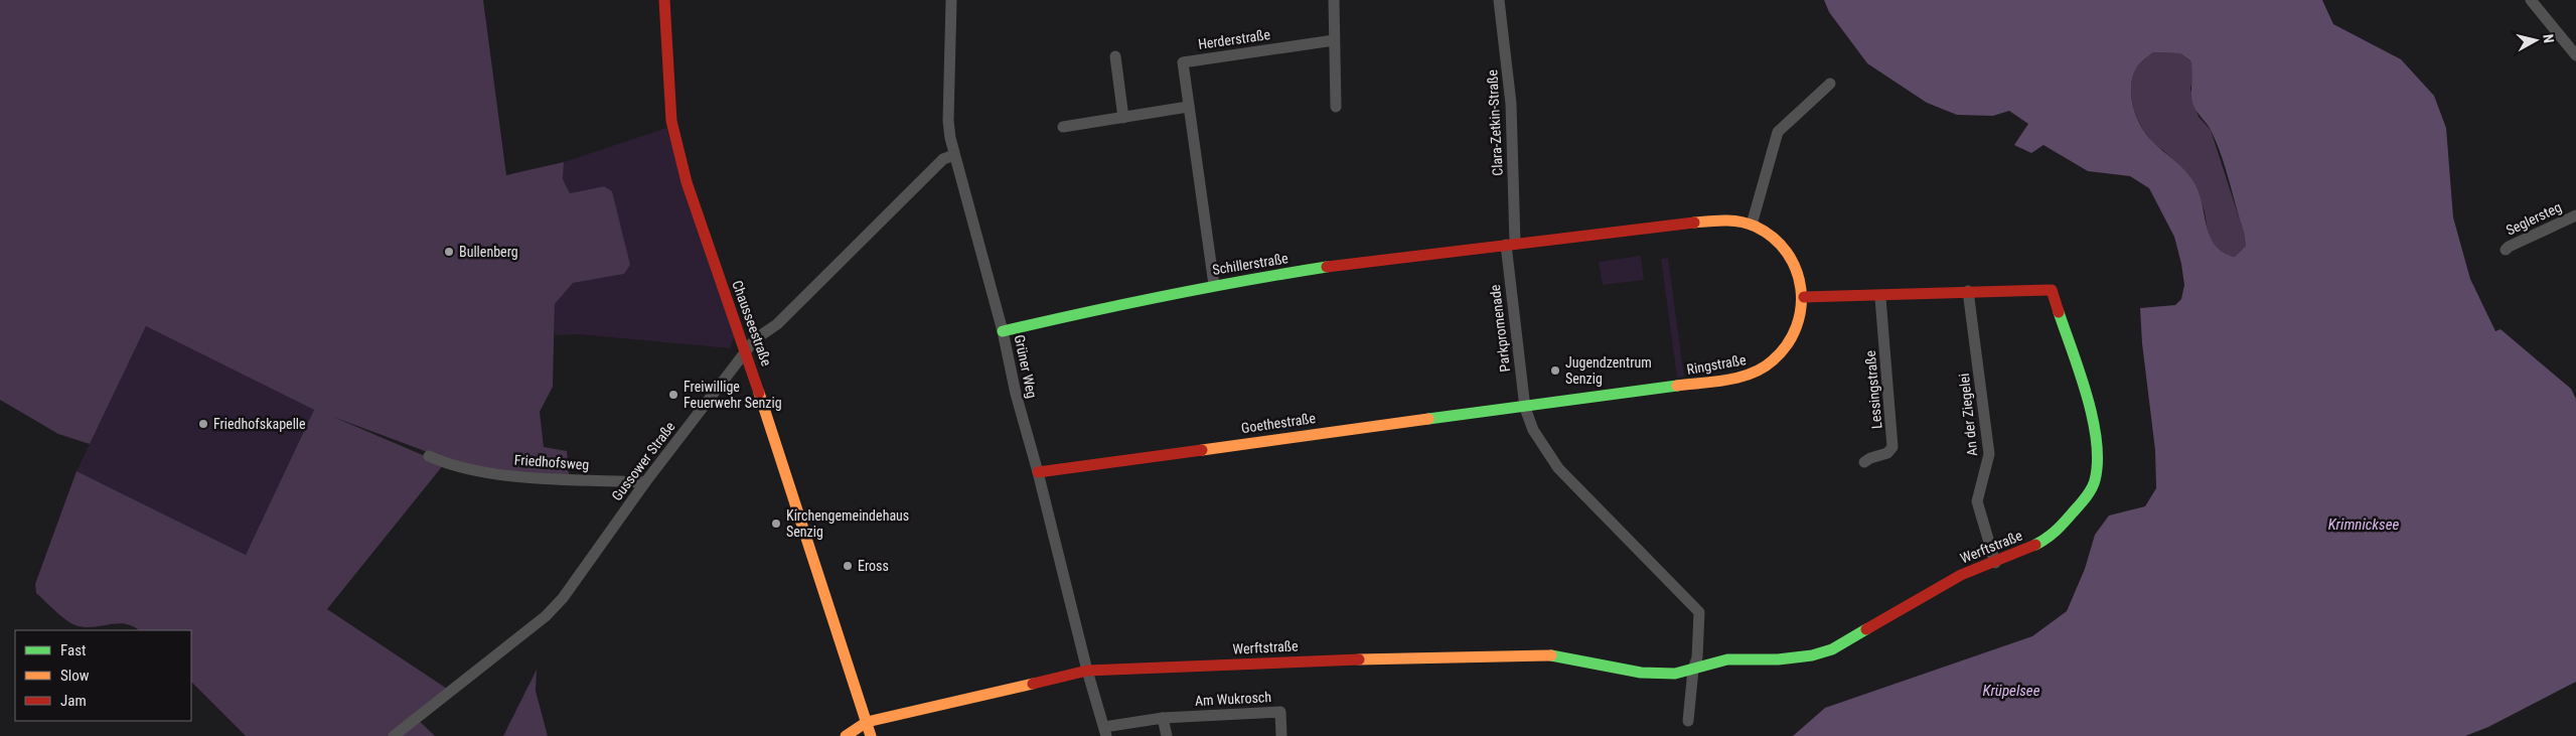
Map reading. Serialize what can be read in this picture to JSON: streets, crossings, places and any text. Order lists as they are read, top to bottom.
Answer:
{
  "streets": {
    "street": [
      "Herderstraße",
      "Clara-Zetkin-Straße",
      "Seglersteg",
      "Schillerstraße",
      "Chausseestraße",
      "Parkpromenade",
      "Ringstraße",
      "Grüner Weg",
      "Lessingstraße",
      "An der Ziegelei",
      "Goethestraße",
      "Gussower Straße",
      "Friedhofsweg",
      "Werftstraße",
      "Am Wukrosch"
    ]
  },
  "crossings": [
    ["Herderstraße", "Schillerstraße"],
    ["Clara-Zetkin-Straße", "Schillerstraße"],
    ["Clara-Zetkin-Straße", "Parkpromenade"],
    ["Clara-Zetkin-Straße", "Ringstraße"],
    ["Schillerstraße", "Parkpromenade"],
    ["Schillerstraße", "Ringstraße"],
    ["Schillerstraße", "Grüner Weg"],
    ["Chausseestraße", "Gussower Straße"],
    ["Chausseestraße", "Werftstraße"],
    ["Parkpromenade", "Ringstraße"],
    ["Parkpromenade", "Goethestraße"],
    ["Ringstraße", "Goethestraße"],
    ["Grüner Weg", "Goethestraße"],
    ["Grüner Weg", "Gussower Straße"],
    ["Grüner Weg", "Werftstraße"],
    ["Grüner Weg", "Am Wukrosch"],
    ["An der Ziegelei", "Werftstraße"],
    ["Gussower Straße", "Friedhofsweg"]
  ],
  "water": ["Krimnicksee", "Krüpelsee"],
  "places": [
    "Bullenberg",
    "Jugendzentrum Senzig",
    "Freiwillige Feuerwehr Senzig",
    "Friedhofskapelle",
    "Kirchengemeindehaus Senzig",
    "Eross"
  ],
  "legend": ["Fast", "Slow", "Jam"],
  "north": "right"
}
